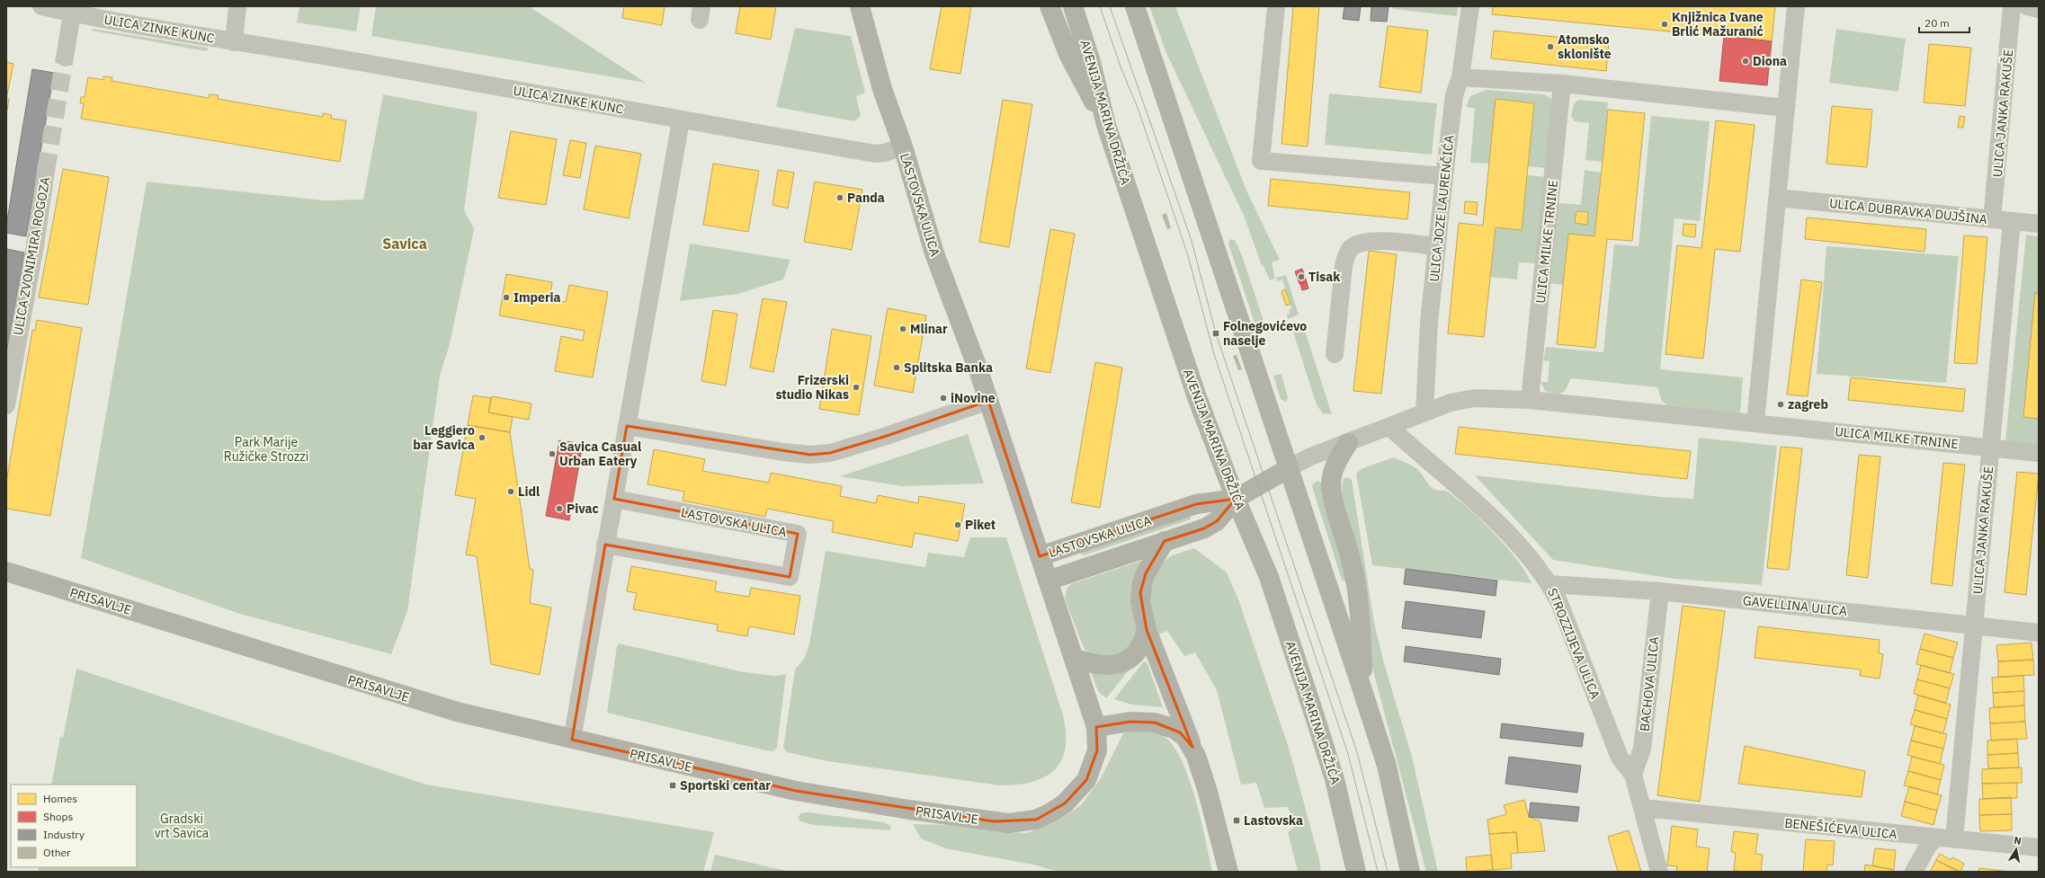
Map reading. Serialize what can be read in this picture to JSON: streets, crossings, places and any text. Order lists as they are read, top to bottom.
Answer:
{
  "streets": {
    "street": [
      "ULICA ZINKE KUNC",
      "AVENIJA MARINA DRŽIĆA",
      "ULICA JANKA RAKUŠE",
      "LASTOVSKA ULICA",
      "ULICA JOZE LAURENČIĆA",
      "ULICA DUBRAVKA DUJŠINA",
      "ULICA MILKE TRNINE",
      "ULICA ZVONIMIRA ROGOZA",
      "PRISAVLJE",
      "GAVELLINA ULICA",
      "STROZZIJEVA ULICA",
      "BACHOVA ULICA",
      "BENEŠIĆEVA ULICA"
    ]
  },
  "crossings": [
    ["ULICA ZINKE KUNC", "LASTOVSKA ULICA"],
    ["AVENIJA MARINA DRŽIĆA", "LASTOVSKA ULICA"],
    ["ULICA JANKA RAKUŠE", "ULICA DUBRAVKA DUJŠINA"],
    ["ULICA JANKA RAKUŠE", "ULICA MILKE TRNINE"],
    ["ULICA JANKA RAKUŠE", "GAVELLINA ULICA"],
    ["ULICA JANKA RAKUŠE", "BENEŠIĆEVA ULICA"],
    ["LASTOVSKA ULICA", "ULICA MILKE TRNINE"],
    ["LASTOVSKA ULICA", "PRISAVLJE"],
    ["ULICA JOZE LAURENČIĆA", "ULICA MILKE TRNINE"],
    ["ULICA MILKE TRNINE", "STROZZIJEVA ULICA"],
    ["GAVELLINA ULICA", "STROZZIJEVA ULICA"],
    ["GAVELLINA ULICA", "BACHOVA ULICA"],
    ["STROZZIJEVA ULICA", "BACHOVA ULICA"],
    ["STROZZIJEVA ULICA", "BENEŠIĆEVA ULICA"]
  ],
  "districts": ["Savica"],
  "parks": ["Park Marije Ružičke Strozzi", "Gradski vrt Savica"],
  "places": {
    "other": [
      "Knjižnica Ivane Brlić Mažuranić",
      "Atomsko sklonište",
      "Diona",
      "Panda",
      "Tisak",
      "Imperia",
      "Mlinar",
      "Splitska Banka",
      "Frizerski studio Nikas",
      "iNovine",
      "zagreb",
      "Leggiero bar Savica",
      "Savica Casual Urban Eatery",
      "Lidl",
      "Pivac",
      "Piket"
    ],
    "transit": ["Folnegovićevo naselje", "Sportski centar", "Lastovska"]
  },
  "legend": [
    "Homes",
    "Shops",
    "Industry",
    "Other"
  ],
  "scale_bar": "20 m",
  "north": "top"
}
